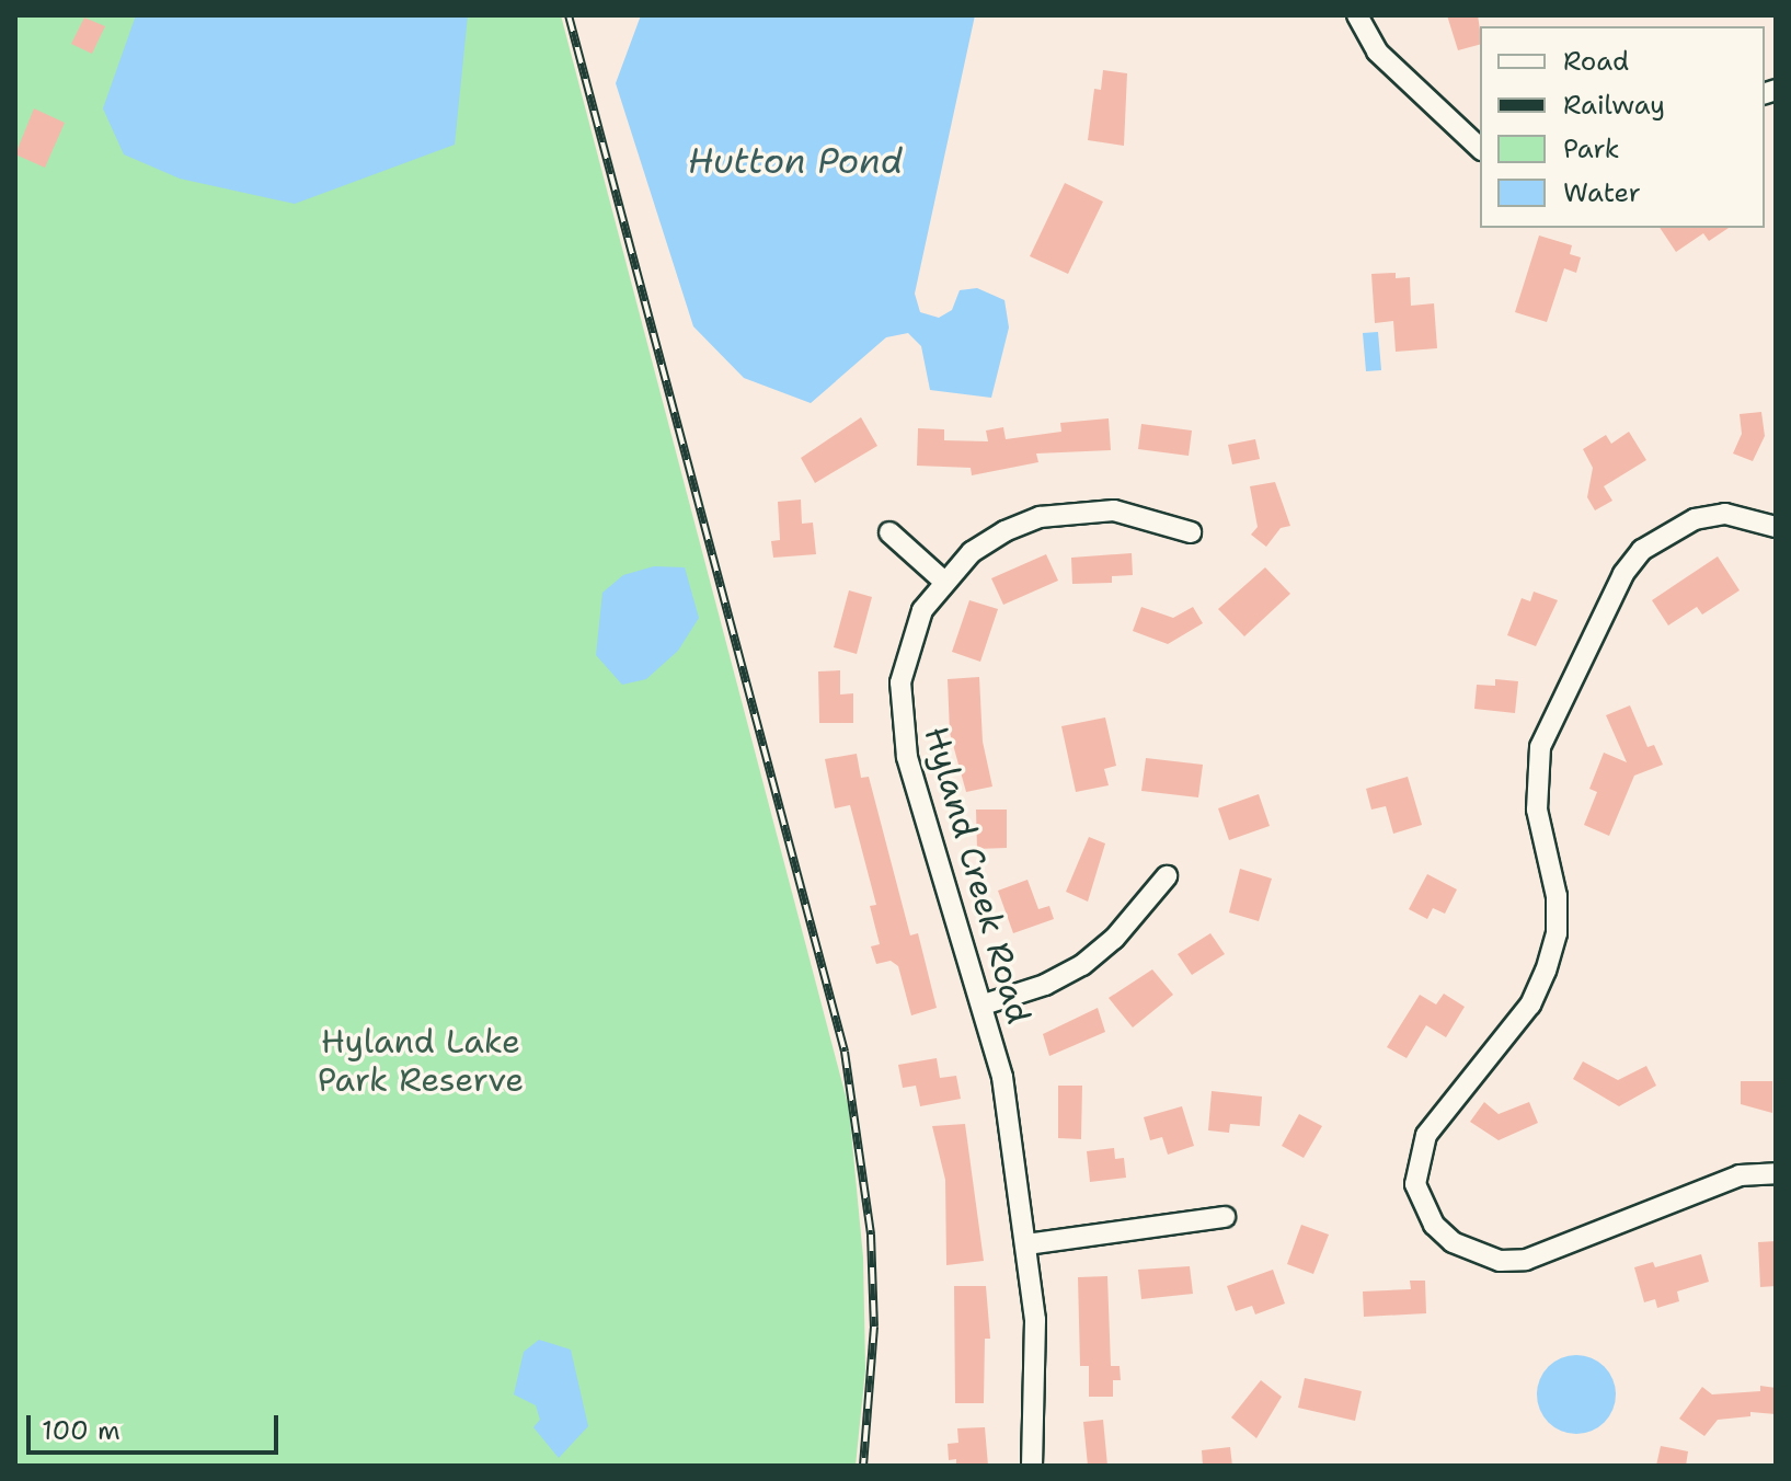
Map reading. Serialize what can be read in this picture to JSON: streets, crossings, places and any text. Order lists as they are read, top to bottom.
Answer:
{
  "streets": {
    "street": ["Hyland Creek Road"]
  },
  "water": ["Hutton Pond"],
  "parks": ["Hyland Lake Park Reserve"],
  "legend": [
    "Road",
    "Railway",
    "Park",
    "Water"
  ],
  "scale_bar": "100 m"
}
